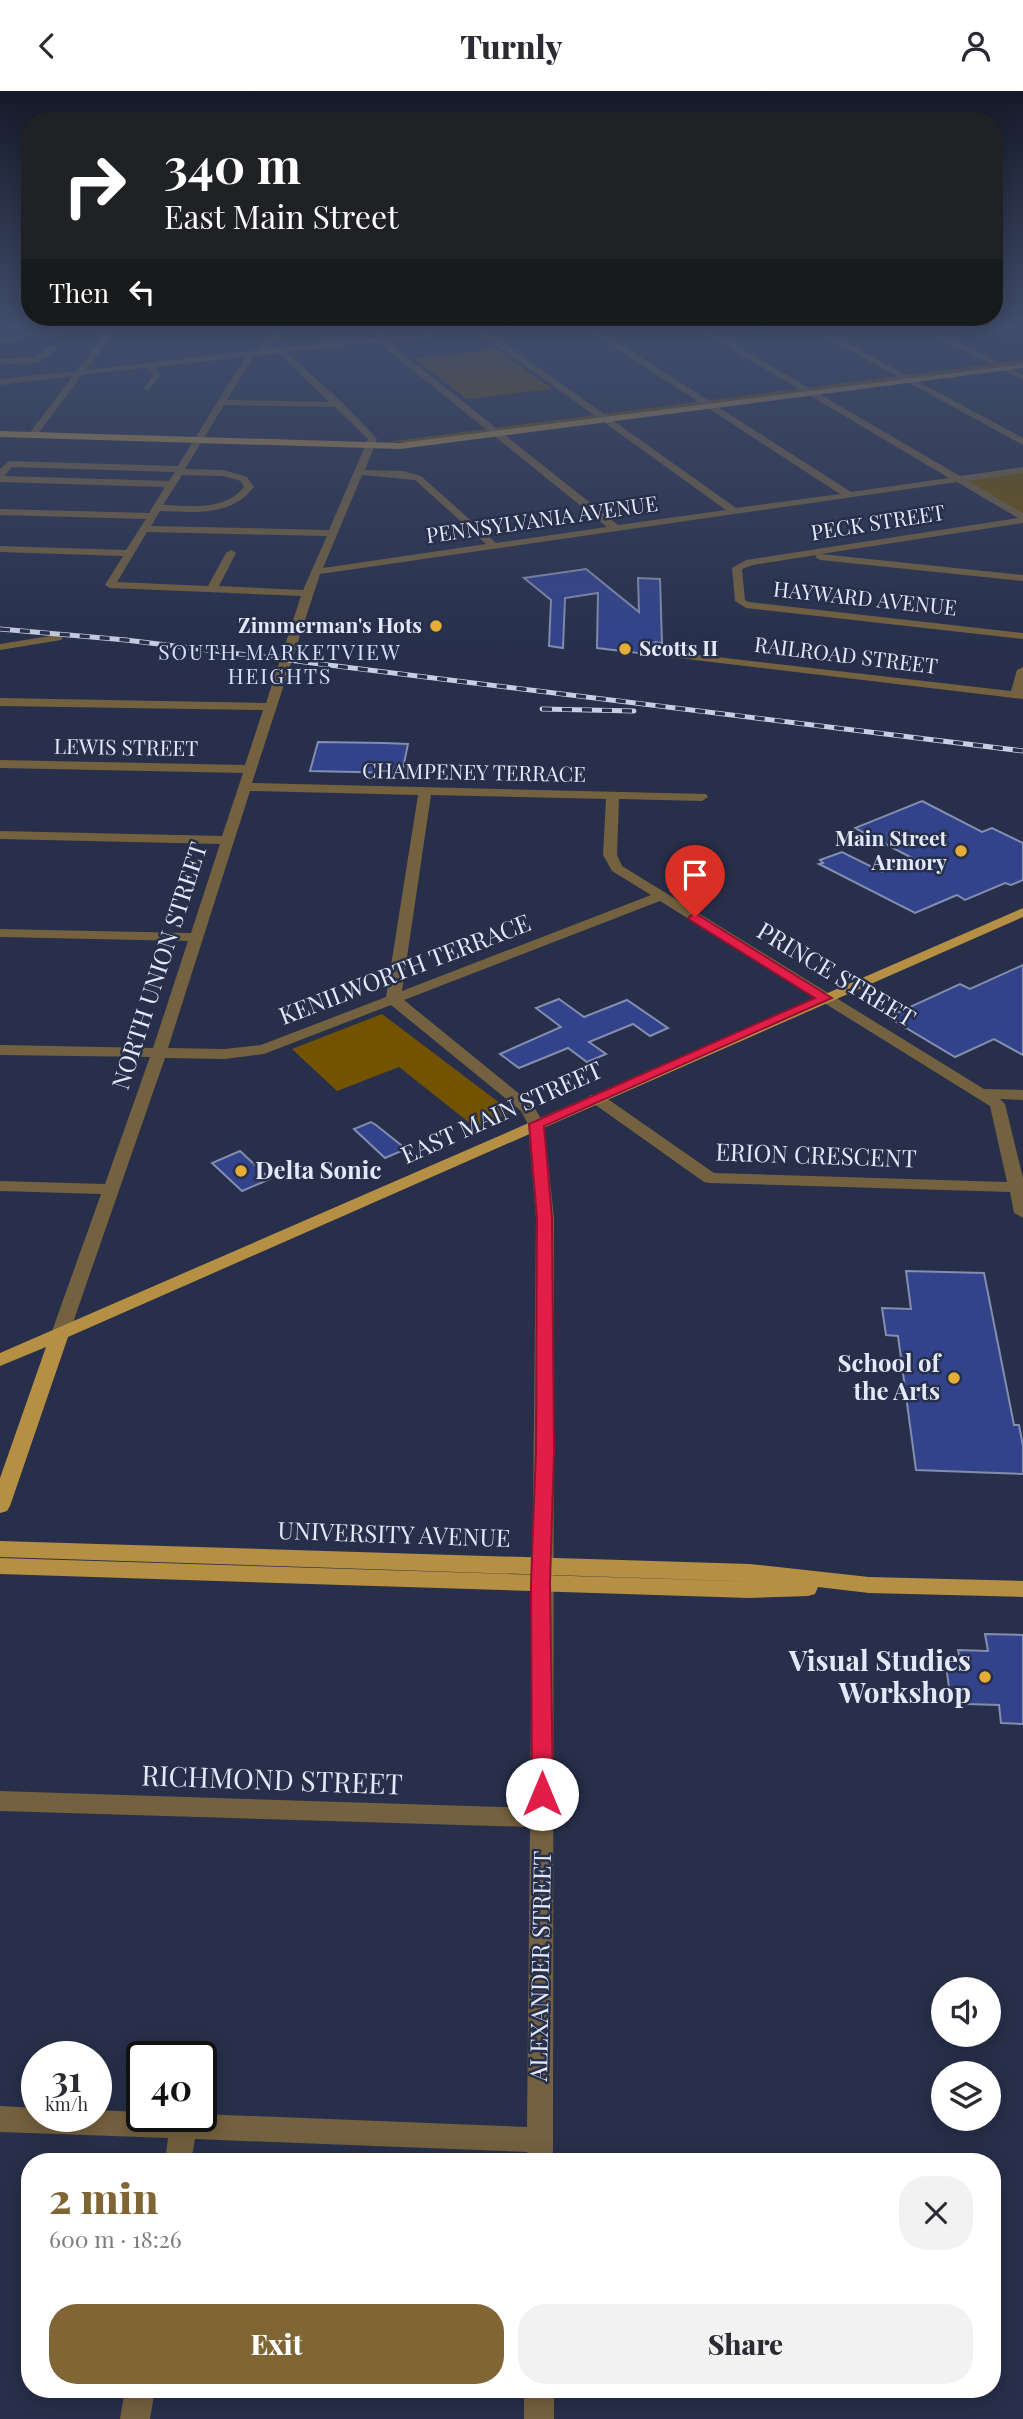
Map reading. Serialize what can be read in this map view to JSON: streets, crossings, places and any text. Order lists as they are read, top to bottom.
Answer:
{
  "streets": {
    "main road": ["NORTH UNION STREET", "EAST MAIN STREET", "UNIVERSITY AVENUE"],
    "street": [
      "PENNSYLVANIA AVENUE",
      "PECK STREET",
      "HAYWARD AVENUE",
      "RAILROAD STREET",
      "LEWIS STREET",
      "CHAMPENEY TERRACE",
      "KENILWORTH TERRACE",
      "PRINCE STREET",
      "ERION CRESCENT",
      "RICHMOND STREET",
      "ALEXANDER STREET"
    ]
  },
  "crossings": [
    ["PENNSYLVANIA AVENUE", "NORTH UNION STREET"],
    ["PECK STREET", "HAYWARD AVENUE"],
    ["LEWIS STREET", "NORTH UNION STREET"],
    ["CHAMPENEY TERRACE", "NORTH UNION STREET"],
    ["CHAMPENEY TERRACE", "PRINCE STREET"],
    ["NORTH UNION STREET", "KENILWORTH TERRACE"],
    ["NORTH UNION STREET", "EAST MAIN STREET"],
    ["KENILWORTH TERRACE", "PRINCE STREET"],
    ["PRINCE STREET", "EAST MAIN STREET"],
    ["PRINCE STREET", "ERION CRESCENT"],
    ["EAST MAIN STREET", "ERION CRESCENT"],
    ["EAST MAIN STREET", "ALEXANDER STREET"],
    ["UNIVERSITY AVENUE", "ALEXANDER STREET"],
    ["RICHMOND STREET", "ALEXANDER STREET"]
  ],
  "districts": ["SOUTH MARKETVIEW HEIGHTS"],
  "places": [
    "Zimmerman's Hots",
    "Scotts II",
    "Main Street Armory",
    "Delta Sonic",
    "School of the Arts",
    "Visual Studies Workshop"
  ],
  "page": {
    "header": "Turnly",
    "turn": ["340 m", "East Main Street"],
    "then": "Then",
    "speed": "31 km/h",
    "limit": "40",
    "heading": ["2 min", "600 m · 18:26"],
    "buttons": ["Exit", "Share"]
  }
}
